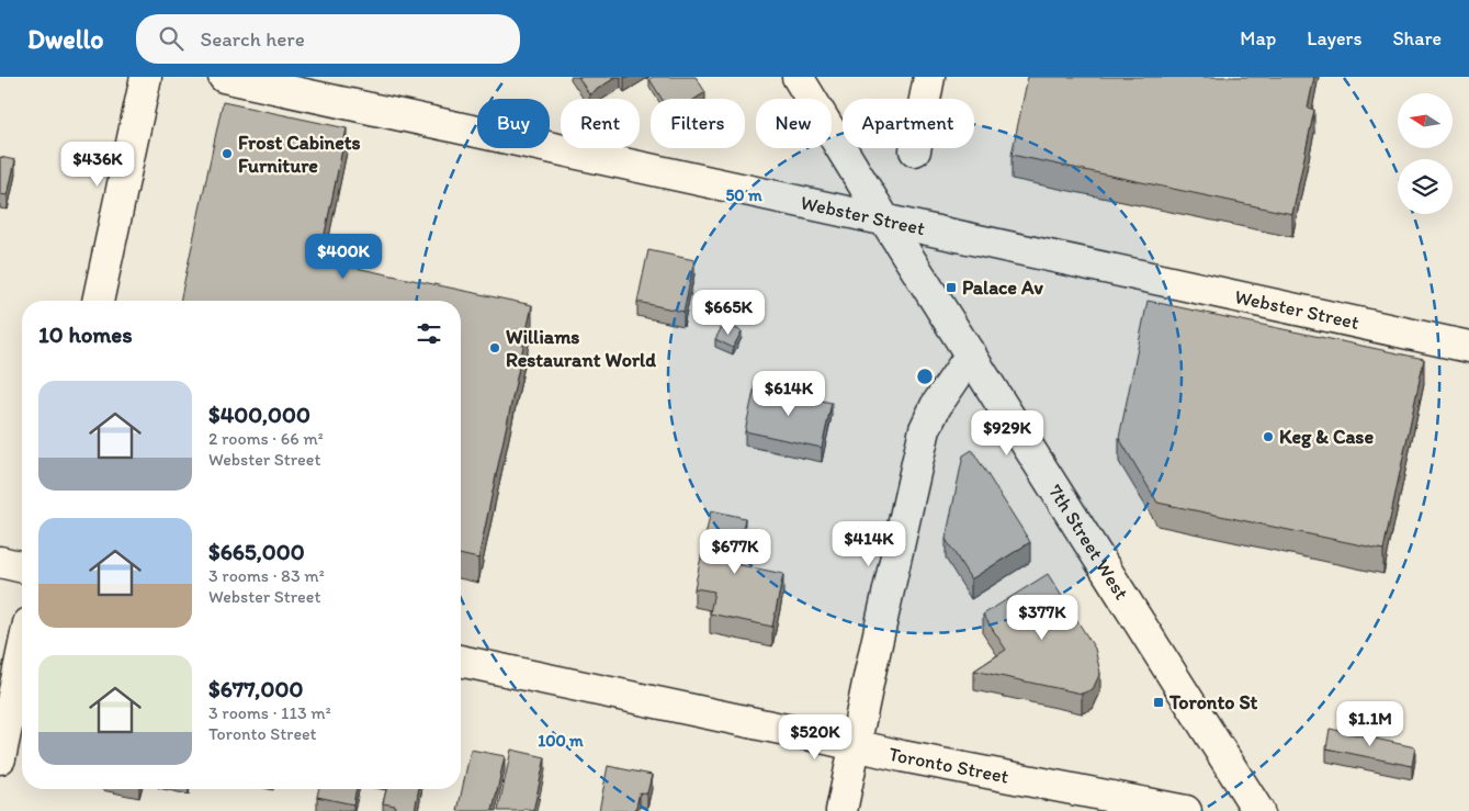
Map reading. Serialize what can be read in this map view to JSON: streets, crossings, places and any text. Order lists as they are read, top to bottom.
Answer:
{
  "streets": {
    "street": ["Webster Street", "7th Street West", "Toronto Street"]
  },
  "crossings": [
    ["Webster Street", "7th Street West"]
  ],
  "places": {
    "other": ["Frost Cabinets Furniture", "Williams Restaurant World", "Keg & Case"],
    "transit": ["Palace Av", "Toronto St"]
  },
  "north": "left",
  "page": {
    "header": "Dwello",
    "search": "Search here",
    "nav": ["Map", "Layers", "Share"],
    "chip": [
      "Buy",
      "Rent",
      "Filters",
      "New",
      "Apartment"
    ],
    "price": [
      "$436K",
      "$400K",
      "$665K",
      "$614K",
      "$929K",
      "$414K",
      "$677K",
      "$377K",
      "$1.1M",
      "$520K"
    ],
    "heading": "10 homes",
    "list": [
      {
        "name": "$400,000",
        "note": "2 rooms · 66 m² · Webster Street"
      },
      {
        "name": "$665,000",
        "note": "3 rooms · 83 m² · Webster Street"
      },
      {
        "name": "$677,000",
        "note": "3 rooms · 113 m² · Toronto Street"
      }
    ]
  },
  "rings": ["50 m", "100 m"]
}
